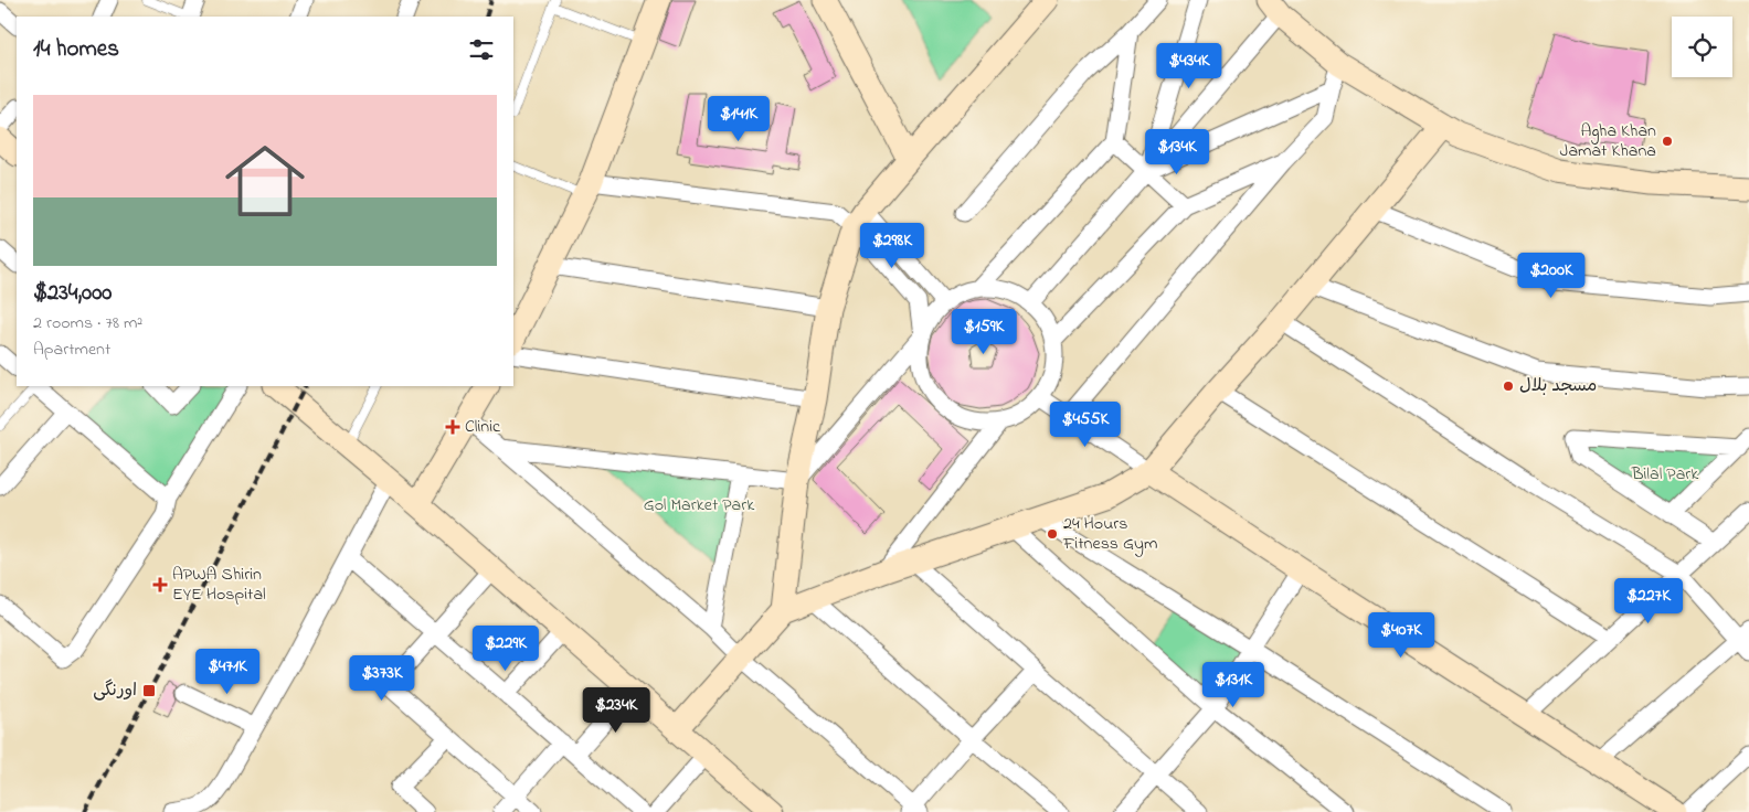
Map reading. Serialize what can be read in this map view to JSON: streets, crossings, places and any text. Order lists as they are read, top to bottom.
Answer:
{
  "parks": ["Bilal Park", "Gol Market Park"],
  "places": {
    "other": ["Agha Khan Jamat Khana", "مسجد بلال", "24 Hours Fitness Gym"],
    "health": ["Clinic", "APWA Shirin EYE Hospital"],
    "transit": ["اورنگی"]
  },
  "page": {
    "heading": "14 homes",
    "price": [
      "$434K",
      "$141K",
      "$134K",
      "$298K",
      "$200K",
      "$159K",
      "$455K",
      "$227K",
      "$407K",
      "$229K",
      "$471K",
      "$373K",
      "$131K",
      "$234K"
    ],
    "list": [
      {
        "name": "$234,000",
        "note": "2 rooms · 78 m² · Apartment"
      }
    ]
  }
}
